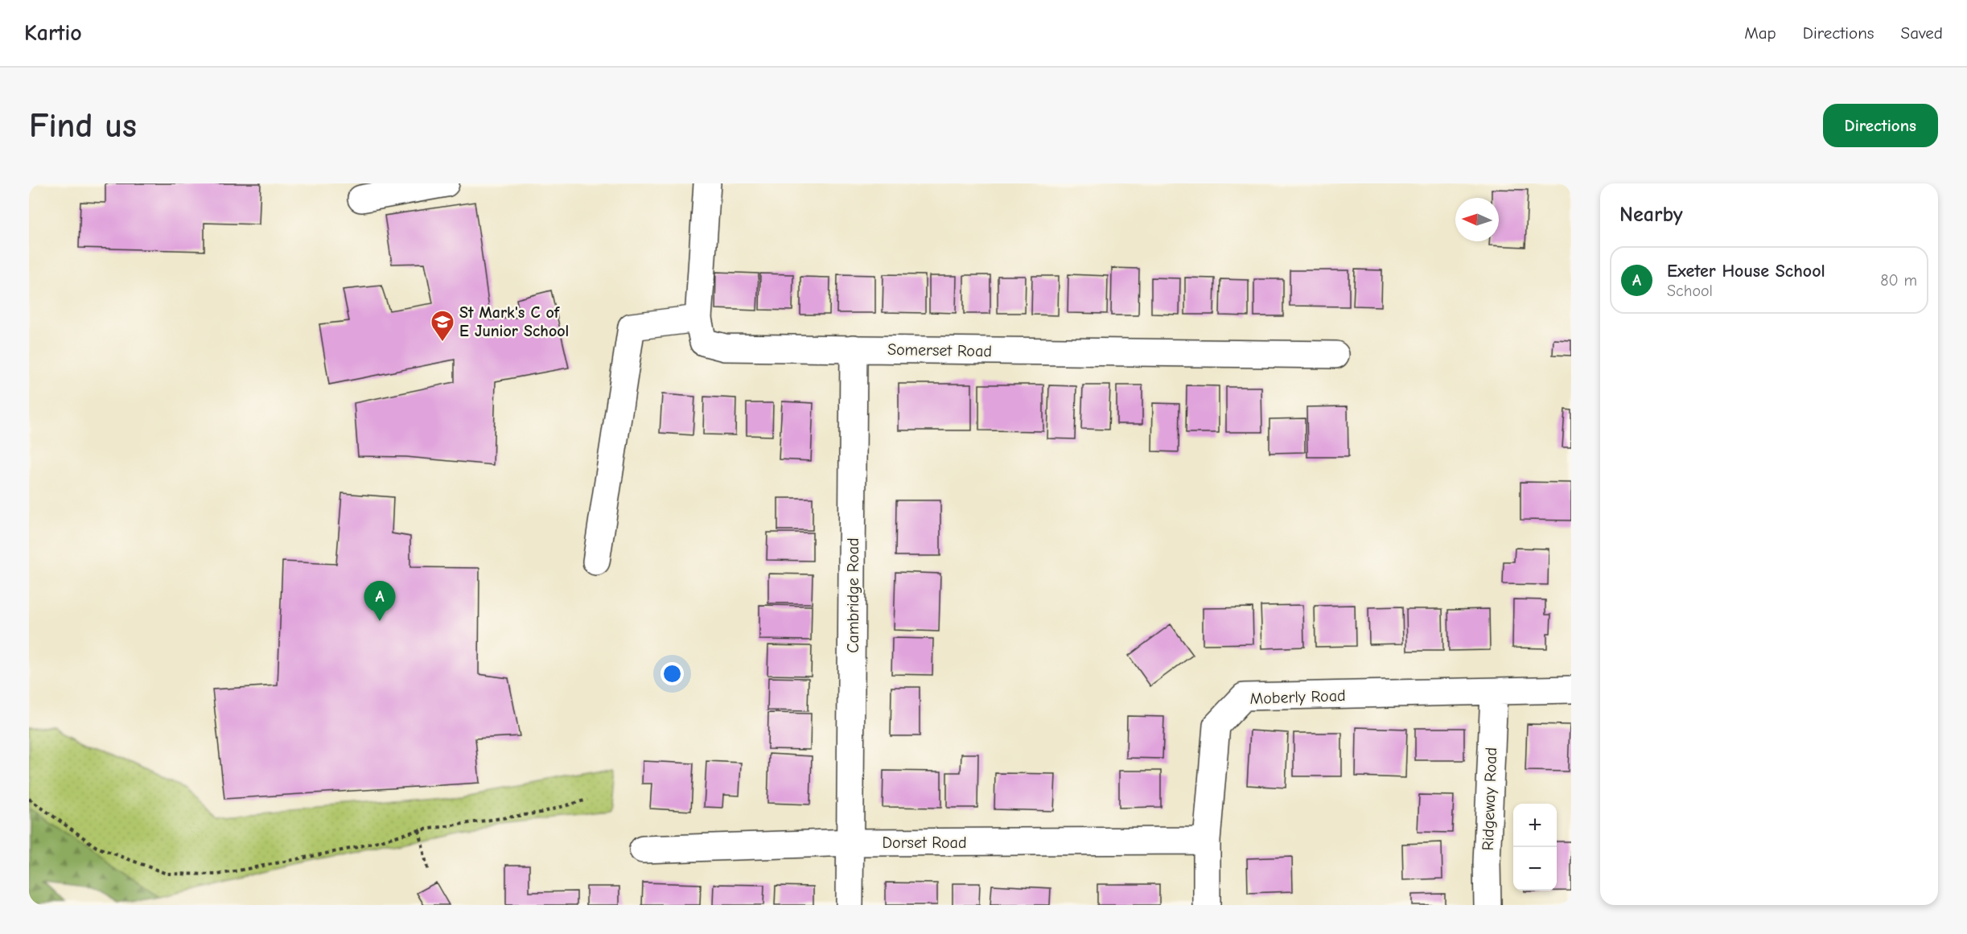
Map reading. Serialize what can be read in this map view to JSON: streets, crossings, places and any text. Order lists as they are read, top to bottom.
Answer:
{
  "streets": {
    "street": [
      "Somerset Road",
      "Cambridge Road",
      "Moberly Road",
      "Ridgeway Road",
      "Dorset Road"
    ]
  },
  "crossings": [
    ["Somerset Road", "Cambridge Road"],
    ["Cambridge Road", "Dorset Road"],
    ["Moberly Road", "Ridgeway Road"],
    ["Moberly Road", "Dorset Road"]
  ],
  "places": {
    "school or university": ["St Mark's C of E Junior School"]
  },
  "north": "left",
  "page": {
    "header": "Kartio",
    "nav": ["Map", "Directions", "Saved"],
    "buttons": "Directions",
    "title": "Find us",
    "heading": "Nearby",
    "list": [
      {
        "mark": "A",
        "name": "Exeter House School",
        "note": "School",
        "value": "80 m"
      }
    ],
    "pins": "A",
    "map_buttons": ["+", "−"]
  }
}
